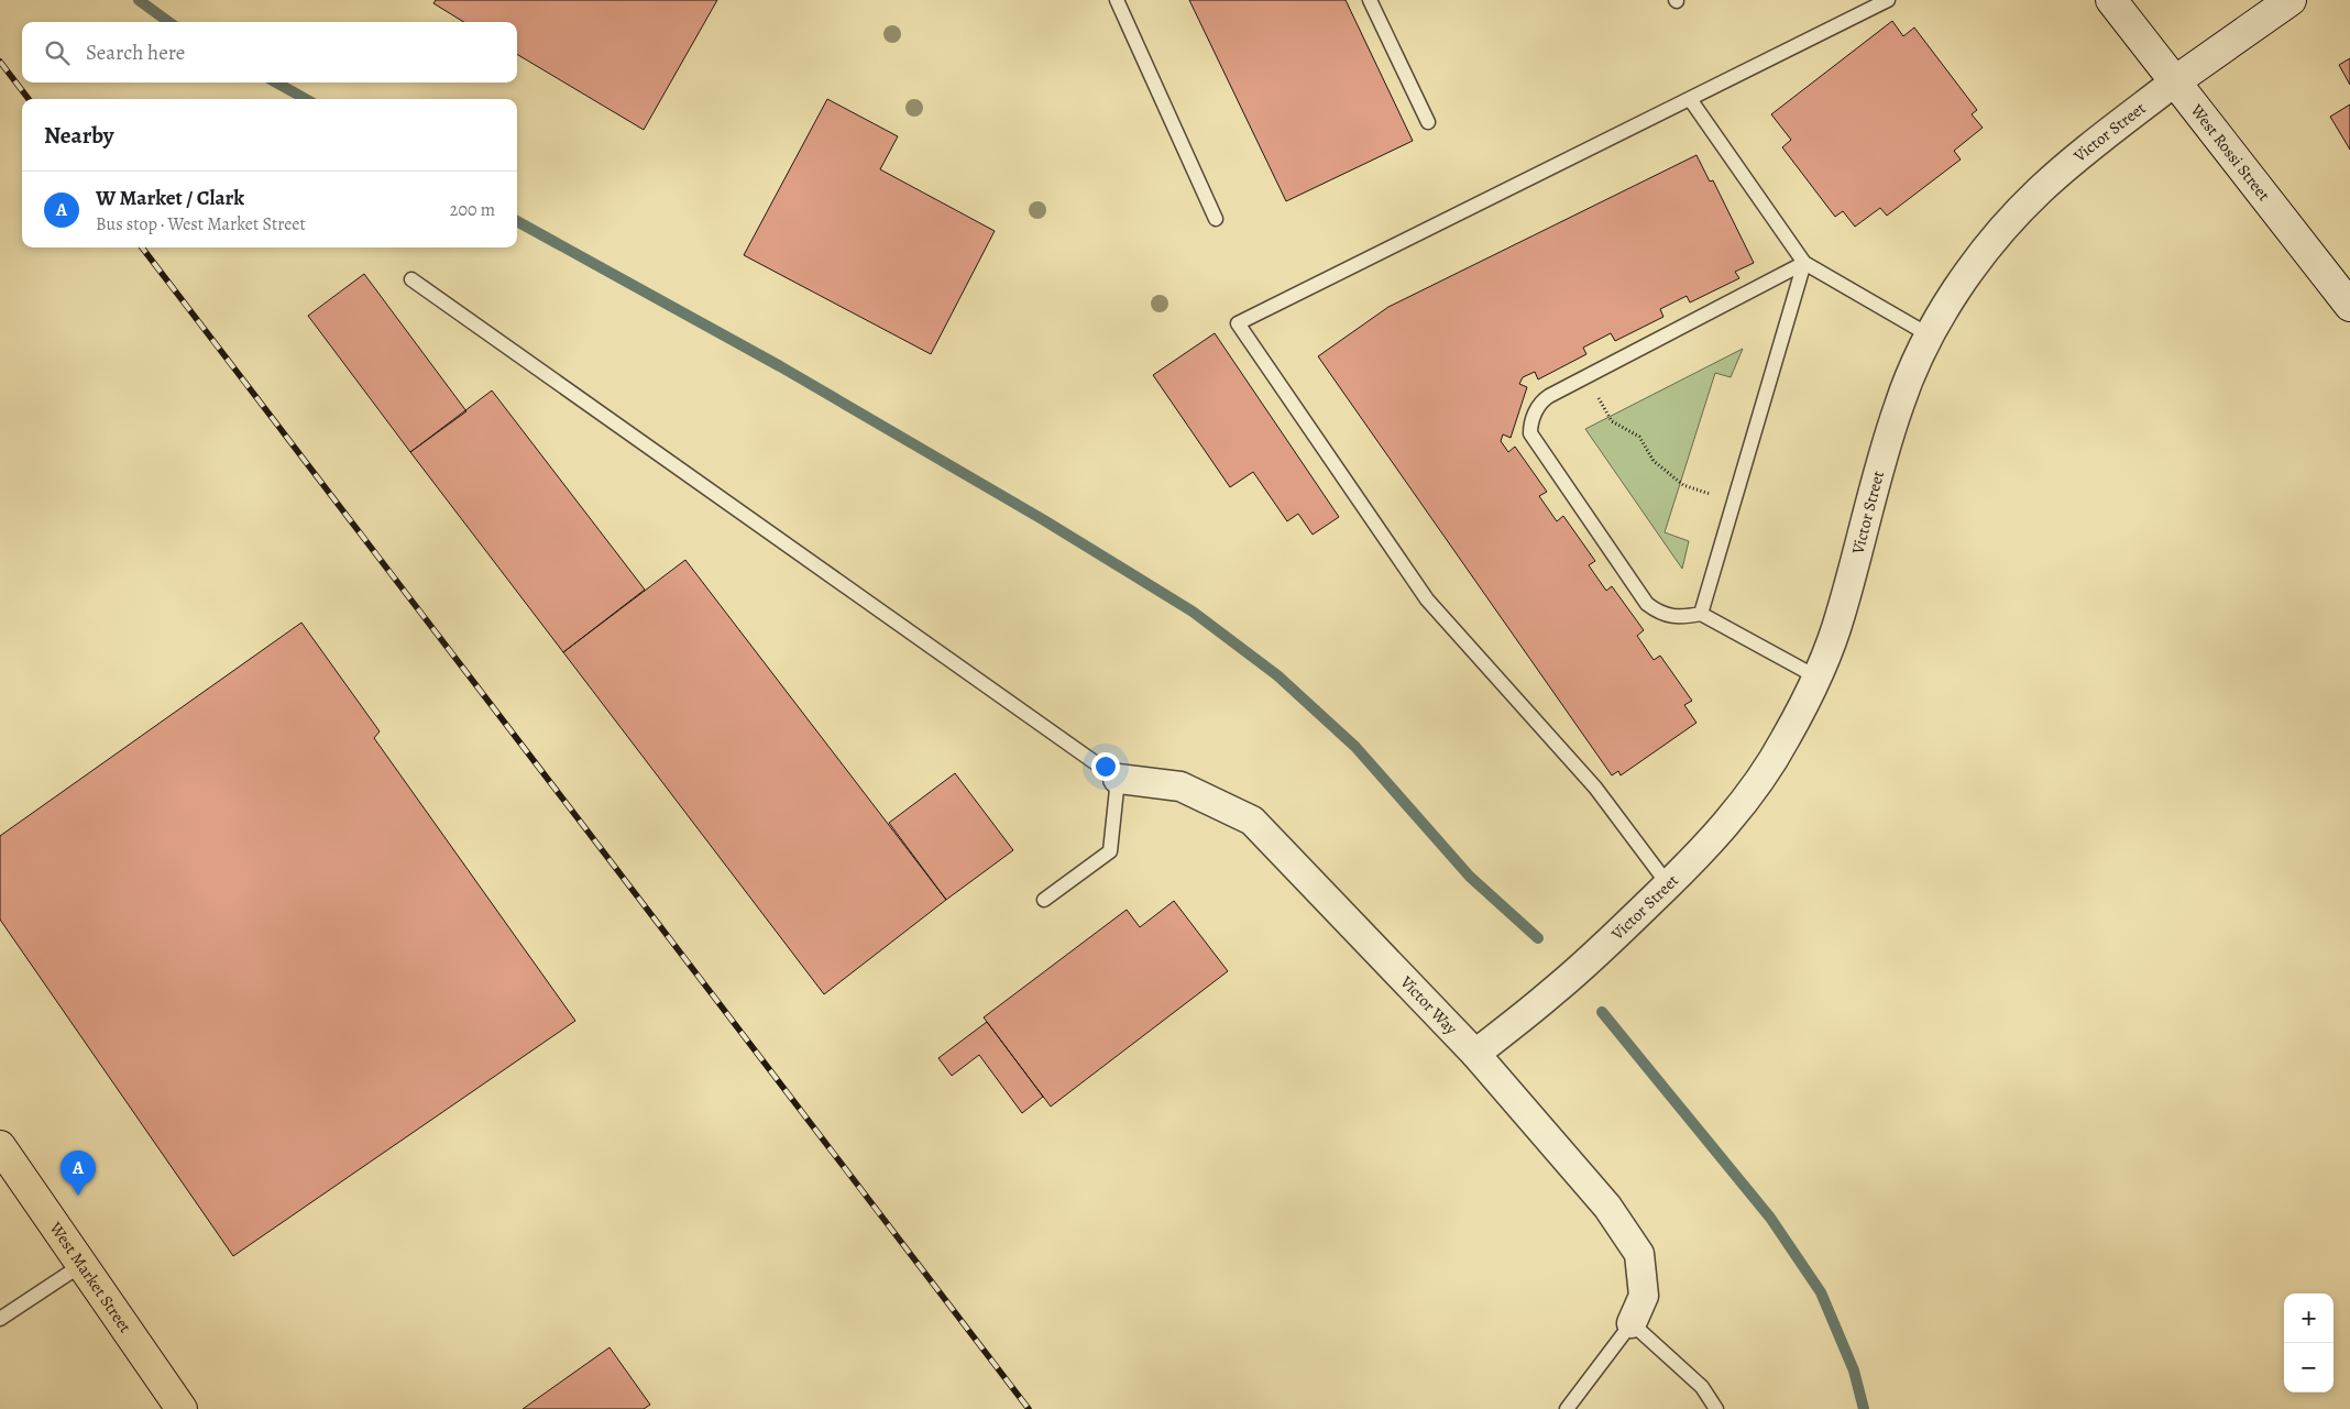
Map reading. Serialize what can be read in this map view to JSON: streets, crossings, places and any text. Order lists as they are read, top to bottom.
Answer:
{
  "streets": {
    "main road": ["Victor Street", "West Rossi Street", "West Market Street"],
    "street": ["Victor Way"]
  },
  "crossings": [
    ["Victor Street", "West Rossi Street"],
    ["Victor Street", "Victor Way"]
  ],
  "page": {
    "search": "Search here",
    "heading": "Nearby",
    "list": [
      {
        "mark": "A",
        "name": "W Market / Clark",
        "note": "Bus stop · West Market Street",
        "value": "200 m"
      }
    ],
    "pins": "A",
    "map_buttons": ["+", "−"]
  }
}
